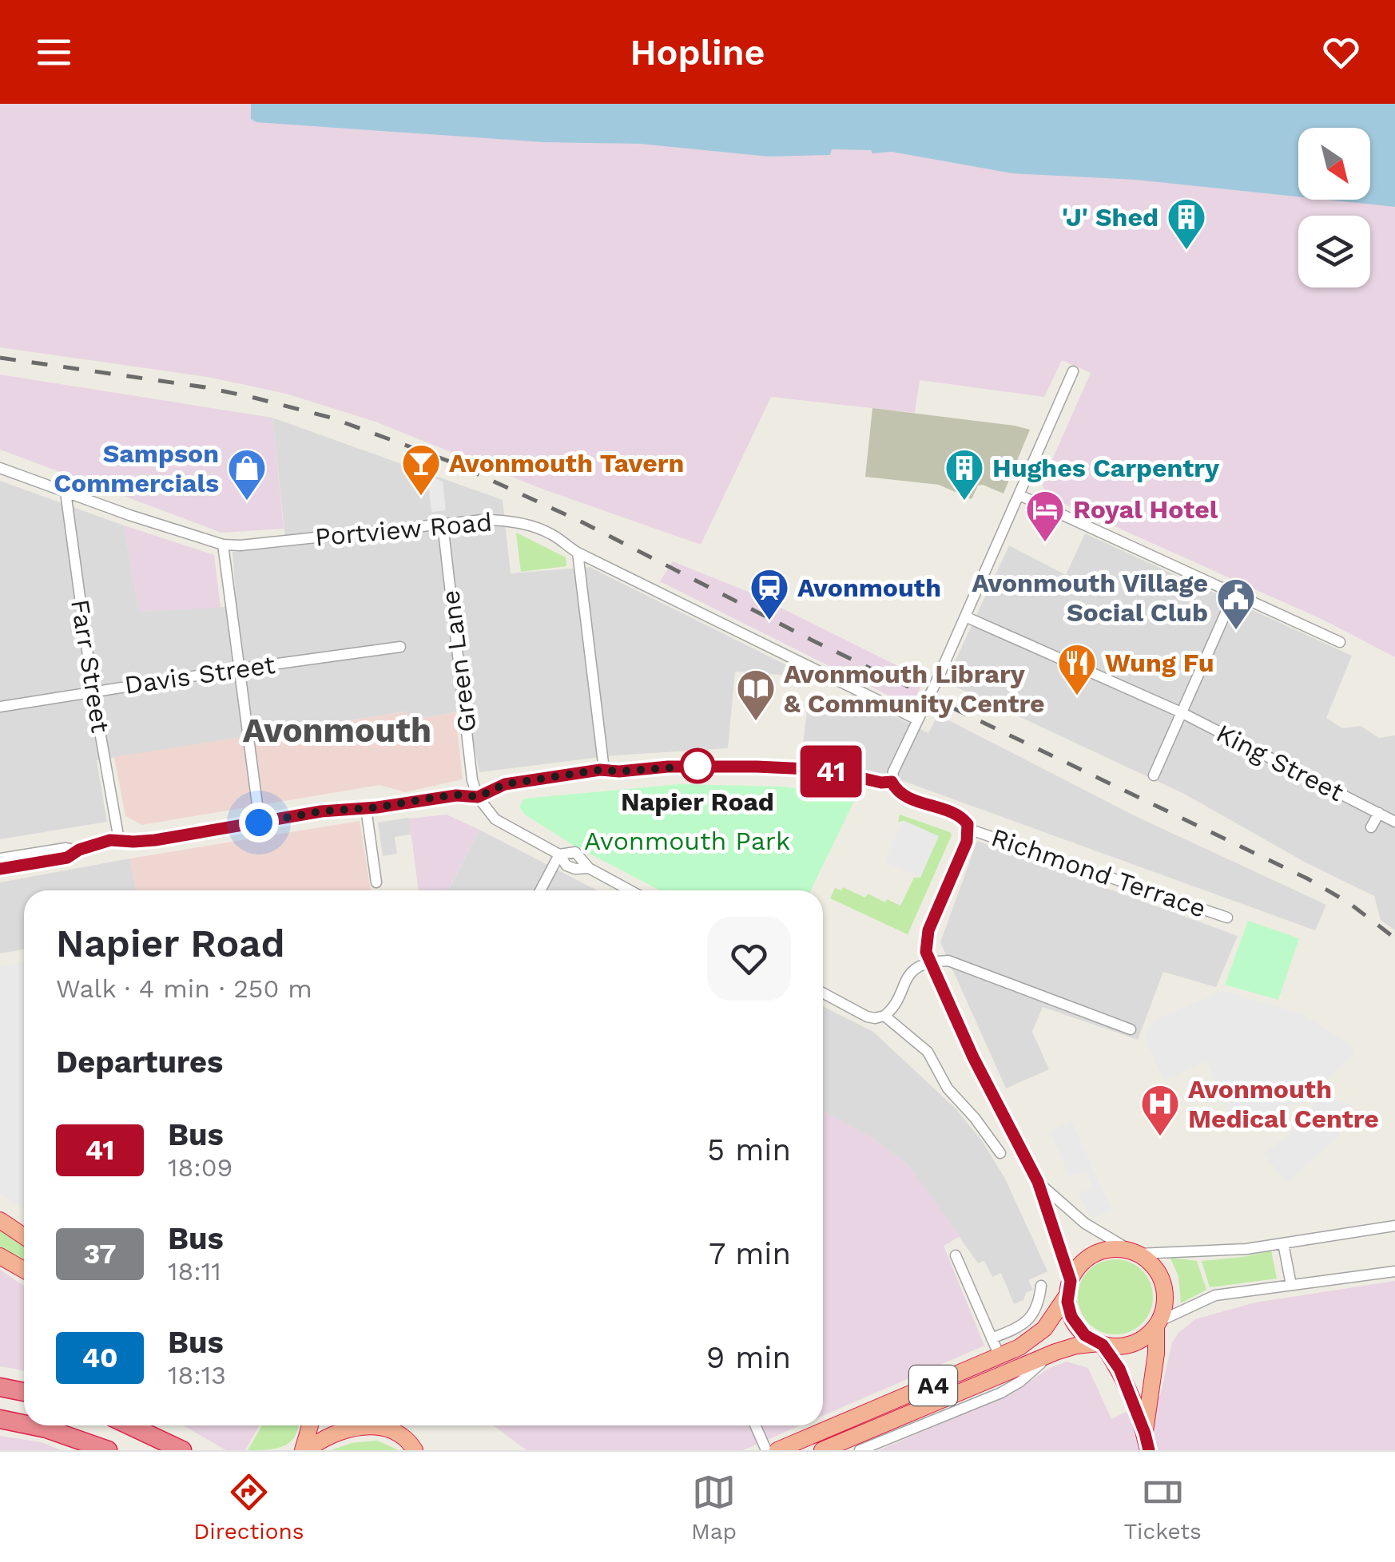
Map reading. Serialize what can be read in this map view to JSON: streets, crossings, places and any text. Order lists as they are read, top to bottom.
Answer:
{
  "streets": {
    "highway": ["A4"],
    "street": [
      "Portview Road",
      "Green Lane",
      "Farr Street",
      "Davis Street",
      "King Street",
      "Richmond Terrace"
    ]
  },
  "crossings": [
    ["Portview Road", "Green Lane"],
    ["Portview Road", "Farr Street"],
    ["Farr Street", "Davis Street"]
  ],
  "districts": ["Avonmouth"],
  "parks": ["Avonmouth Park"],
  "places": {
    "building": ["'J' Shed", "Hughes Carpentry"],
    "bar": ["Avonmouth Tavern"],
    "shop": ["Sampson Commercials"],
    "hotel": ["Royal Hotel"],
    "station": ["Avonmouth"],
    "public building": ["Avonmouth Village Social Club"],
    "restaurant": ["Wung Fu"],
    "library": ["Avonmouth Library & Community Centre"],
    "other": ["Napier Road"],
    "hospital": ["Avonmouth Medical Centre"]
  },
  "lines": ["bus line 41"],
  "north": "bottom right",
  "page": {
    "header": "Hopline",
    "on_map": "41",
    "heading": [
      ["Napier Road", "Walk · 4 min · 250 m"],
      "Departures"
    ],
    "list": [
      {
        "mark": "41",
        "name": "Bus",
        "note": "18:09",
        "value": "5 min"
      },
      {
        "mark": "37",
        "name": "Bus",
        "note": "18:11",
        "value": "7 min"
      },
      {
        "mark": "40",
        "name": "Bus",
        "note": "18:13",
        "value": "9 min"
      }
    ],
    "tabs": ["Directions", "Map", "Tickets"]
  }
}
